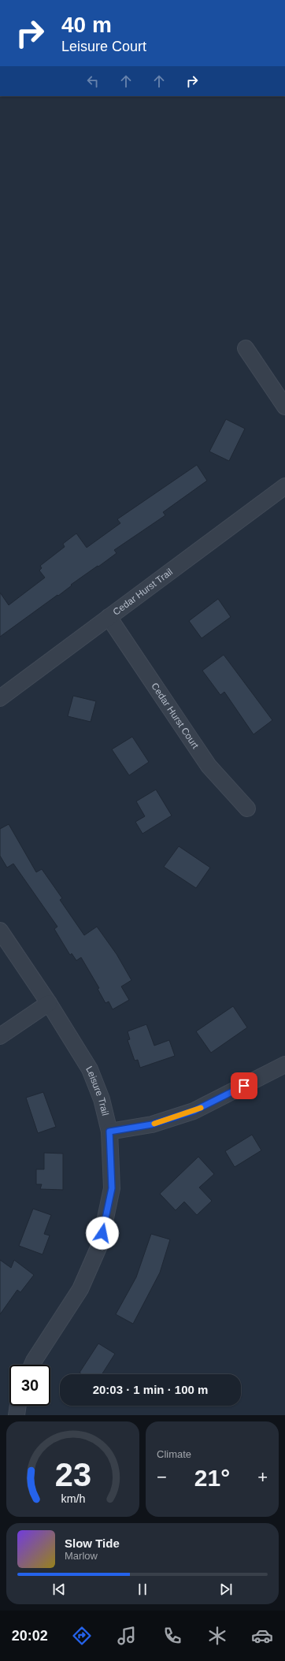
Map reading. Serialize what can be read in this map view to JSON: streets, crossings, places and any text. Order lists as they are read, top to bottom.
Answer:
{
  "streets": {
    "street": ["Cedar Hurst Trail", "Cedar Hurst Court", "Leisure Trail"]
  },
  "crossings": [
    ["Cedar Hurst Trail", "Cedar Hurst Court"]
  ],
  "page": {
    "turn": ["40 m", "Leisure Court"],
    "limit": "30",
    "trip": "20:03 · 1 min · 100 m",
    "tile": "Climate",
    "heat": ["−", "21°", "+"],
    "song": ["Slow Tide", "Marlow"],
    "tabs": "20:02",
    "gauge": ["23", "km/h"]
  }
}
